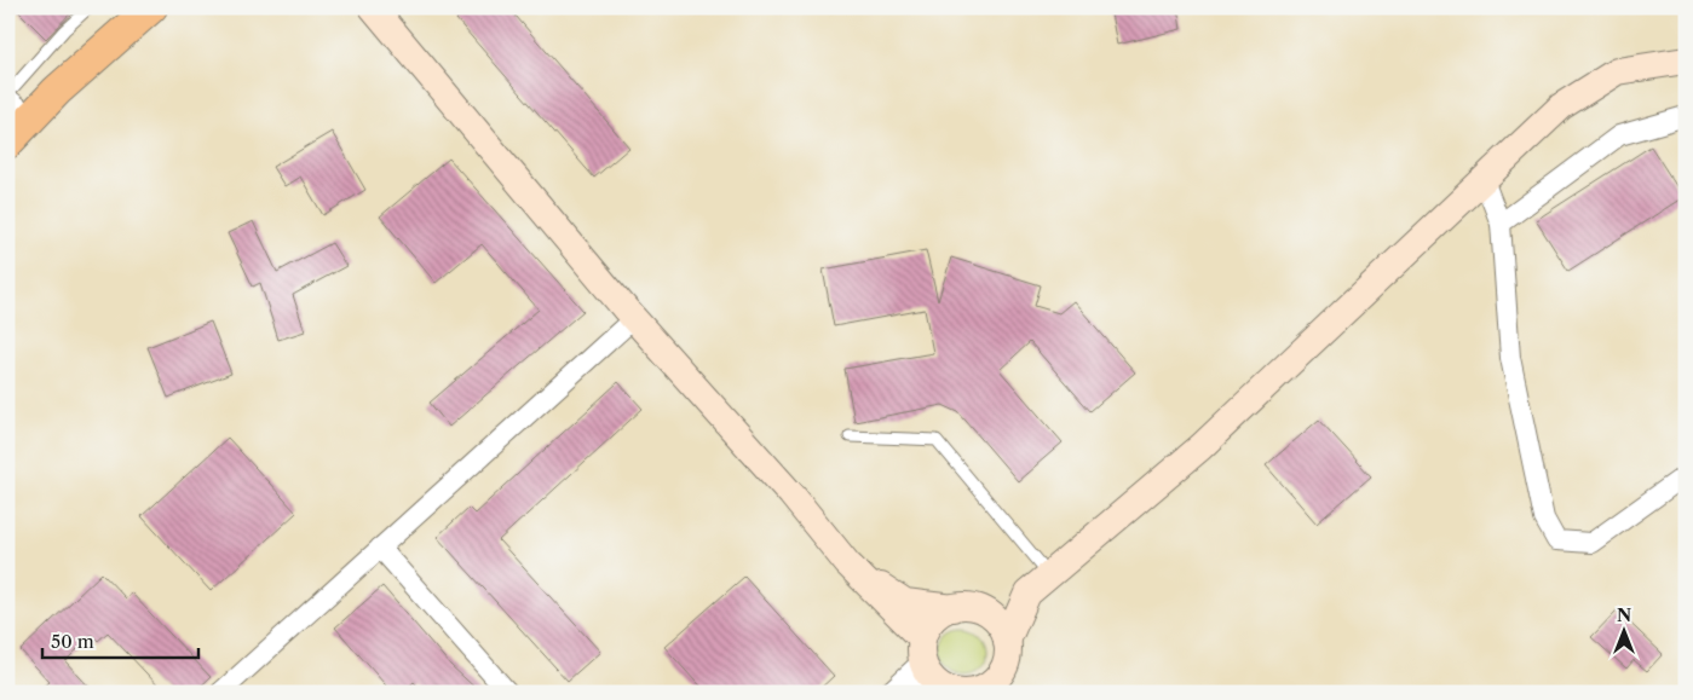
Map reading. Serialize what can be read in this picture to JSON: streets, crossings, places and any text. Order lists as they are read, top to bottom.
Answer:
{
  "scale_bar": "50 m",
  "north": "top"
}
